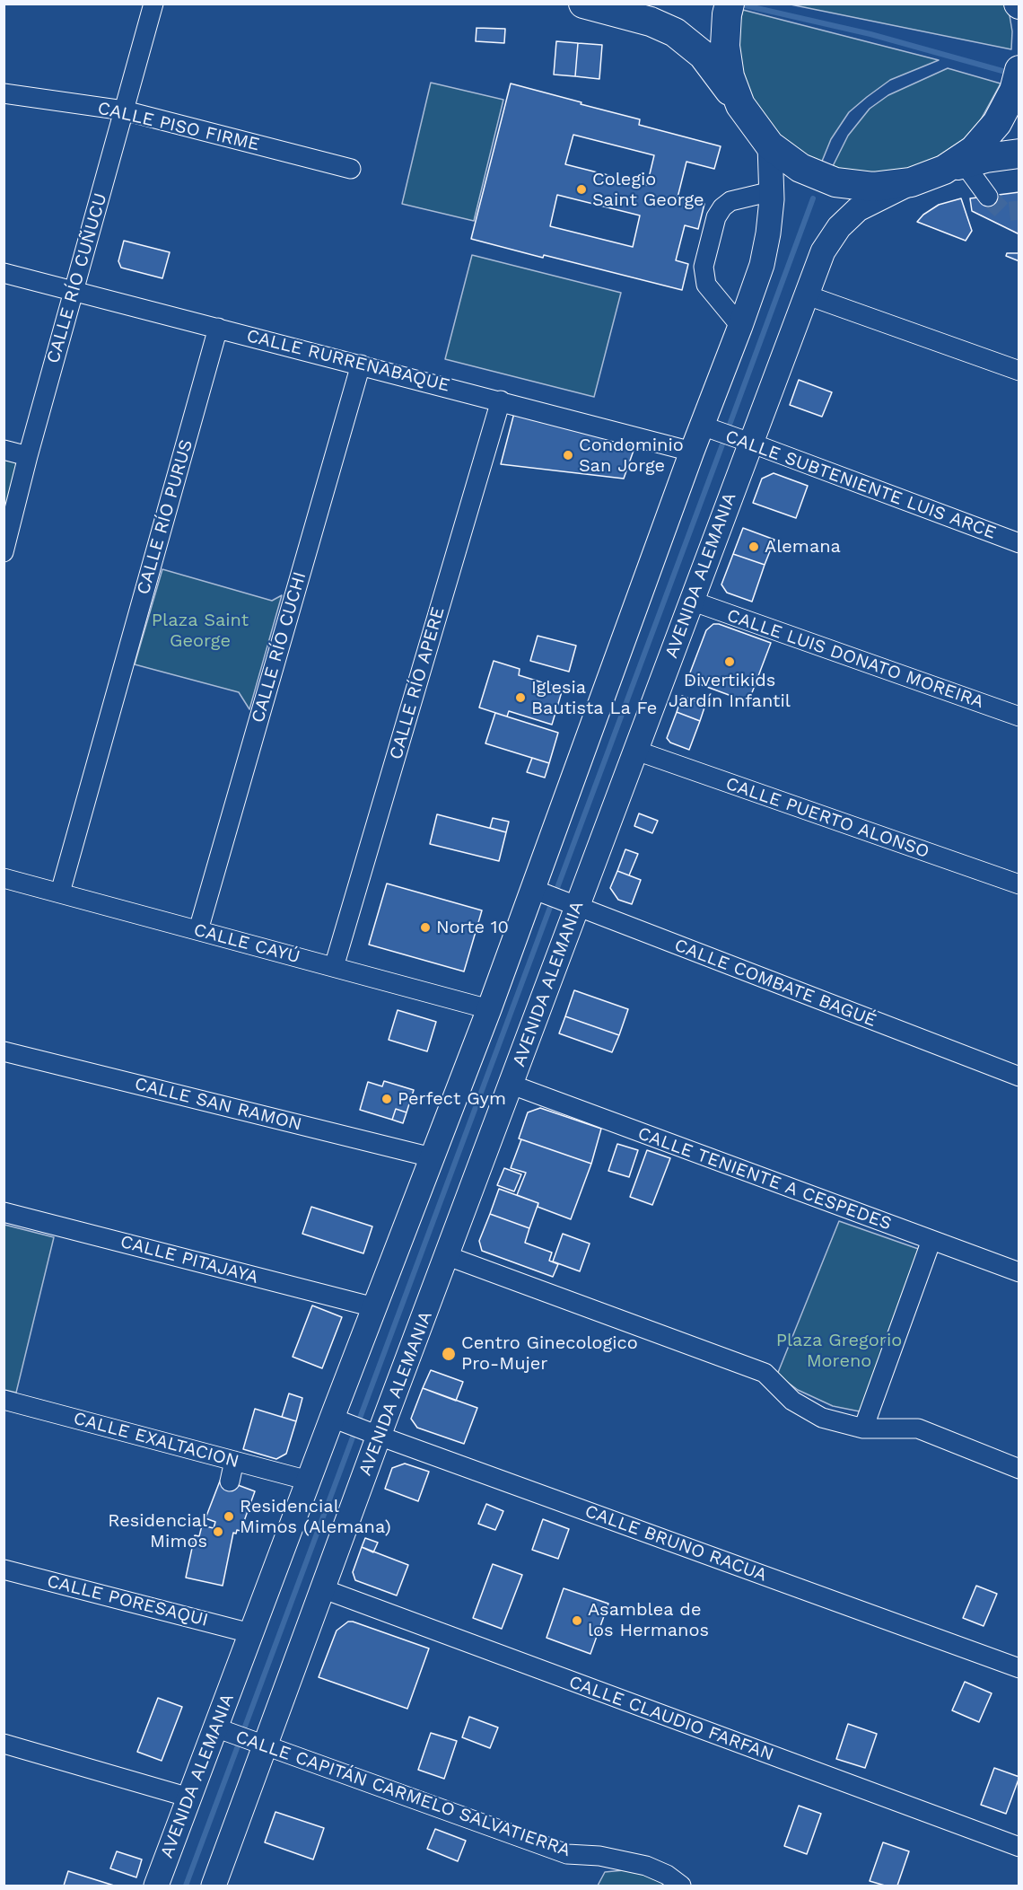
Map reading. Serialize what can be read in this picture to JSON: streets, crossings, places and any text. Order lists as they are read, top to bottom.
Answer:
{
  "streets": {
    "main road": ["AVENIDA ALEMANIA"],
    "street": [
      "CALLE PISO FIRME",
      "CALLE RÍO CUÑUCU",
      "CALLE RURRENABAQUE",
      "CALLE SUBTENIENTE LUIS ARCE",
      "CALLE RÍO PURUS",
      "CALLE RÍO CUCHI",
      "CALLE LUIS DONATO MOREIRA",
      "CALLE RÍO APERE",
      "CALLE PUERTO ALONSO",
      "CALLE CAYÚ",
      "CALLE COMBATE BAGUÉ",
      "CALLE SAN RAMON",
      "CALLE TENIENTE A CESPEDES",
      "CALLE PITAJAYA",
      "CALLE EXALTACION",
      "CALLE BRUNO RACUA",
      "CALLE PORESAQUI",
      "CALLE CLAUDIO FARFAN",
      "CALLE CAPITÁN CARMELO SALVATIERRA"
    ]
  },
  "crossings": [
    ["CALLE PISO FIRME", "CALLE RÍO CUÑUCU"],
    ["CALLE RÍO CUÑUCU", "CALLE RURRENABAQUE"],
    ["CALLE RURRENABAQUE", "CALLE RÍO PURUS"],
    ["CALLE RURRENABAQUE", "AVENIDA ALEMANIA"],
    ["CALLE RURRENABAQUE", "CALLE RÍO CUCHI"],
    ["CALLE RURRENABAQUE", "CALLE RÍO APERE"],
    ["CALLE SUBTENIENTE LUIS ARCE", "AVENIDA ALEMANIA"],
    ["CALLE RÍO PURUS", "CALLE CAYÚ"],
    ["AVENIDA ALEMANIA", "CALLE LUIS DONATO MOREIRA"],
    ["AVENIDA ALEMANIA", "CALLE PUERTO ALONSO"],
    ["AVENIDA ALEMANIA", "CALLE CAYÚ"],
    ["AVENIDA ALEMANIA", "CALLE COMBATE BAGUÉ"],
    ["AVENIDA ALEMANIA", "CALLE SAN RAMON"],
    ["AVENIDA ALEMANIA", "CALLE TENIENTE A CESPEDES"],
    ["AVENIDA ALEMANIA", "CALLE PITAJAYA"],
    ["AVENIDA ALEMANIA", "CALLE EXALTACION"],
    ["AVENIDA ALEMANIA", "CALLE BRUNO RACUA"],
    ["AVENIDA ALEMANIA", "CALLE PORESAQUI"],
    ["AVENIDA ALEMANIA", "CALLE CLAUDIO FARFAN"],
    ["AVENIDA ALEMANIA", "CALLE CAPITÁN CARMELO SALVATIERRA"],
    ["CALLE RÍO CUCHI", "CALLE CAYÚ"],
    ["CALLE RÍO APERE", "CALLE CAYÚ"]
  ],
  "parks": ["Plaza Saint George", "Plaza Gregorio Moreno"],
  "places": [
    "Colegio Saint George",
    "Condominio San Jorge",
    "Alemana",
    "Divertikids Jardín Infantil",
    "Iglesia Bautista La Fe",
    "Norte 10",
    "Perfect Gym",
    "Centro Ginecologico Pro-Mujer",
    "Residencial Mimos (Alemana)",
    "Residencial Mimos",
    "Asamblea de los Hermanos"
  ]
}
